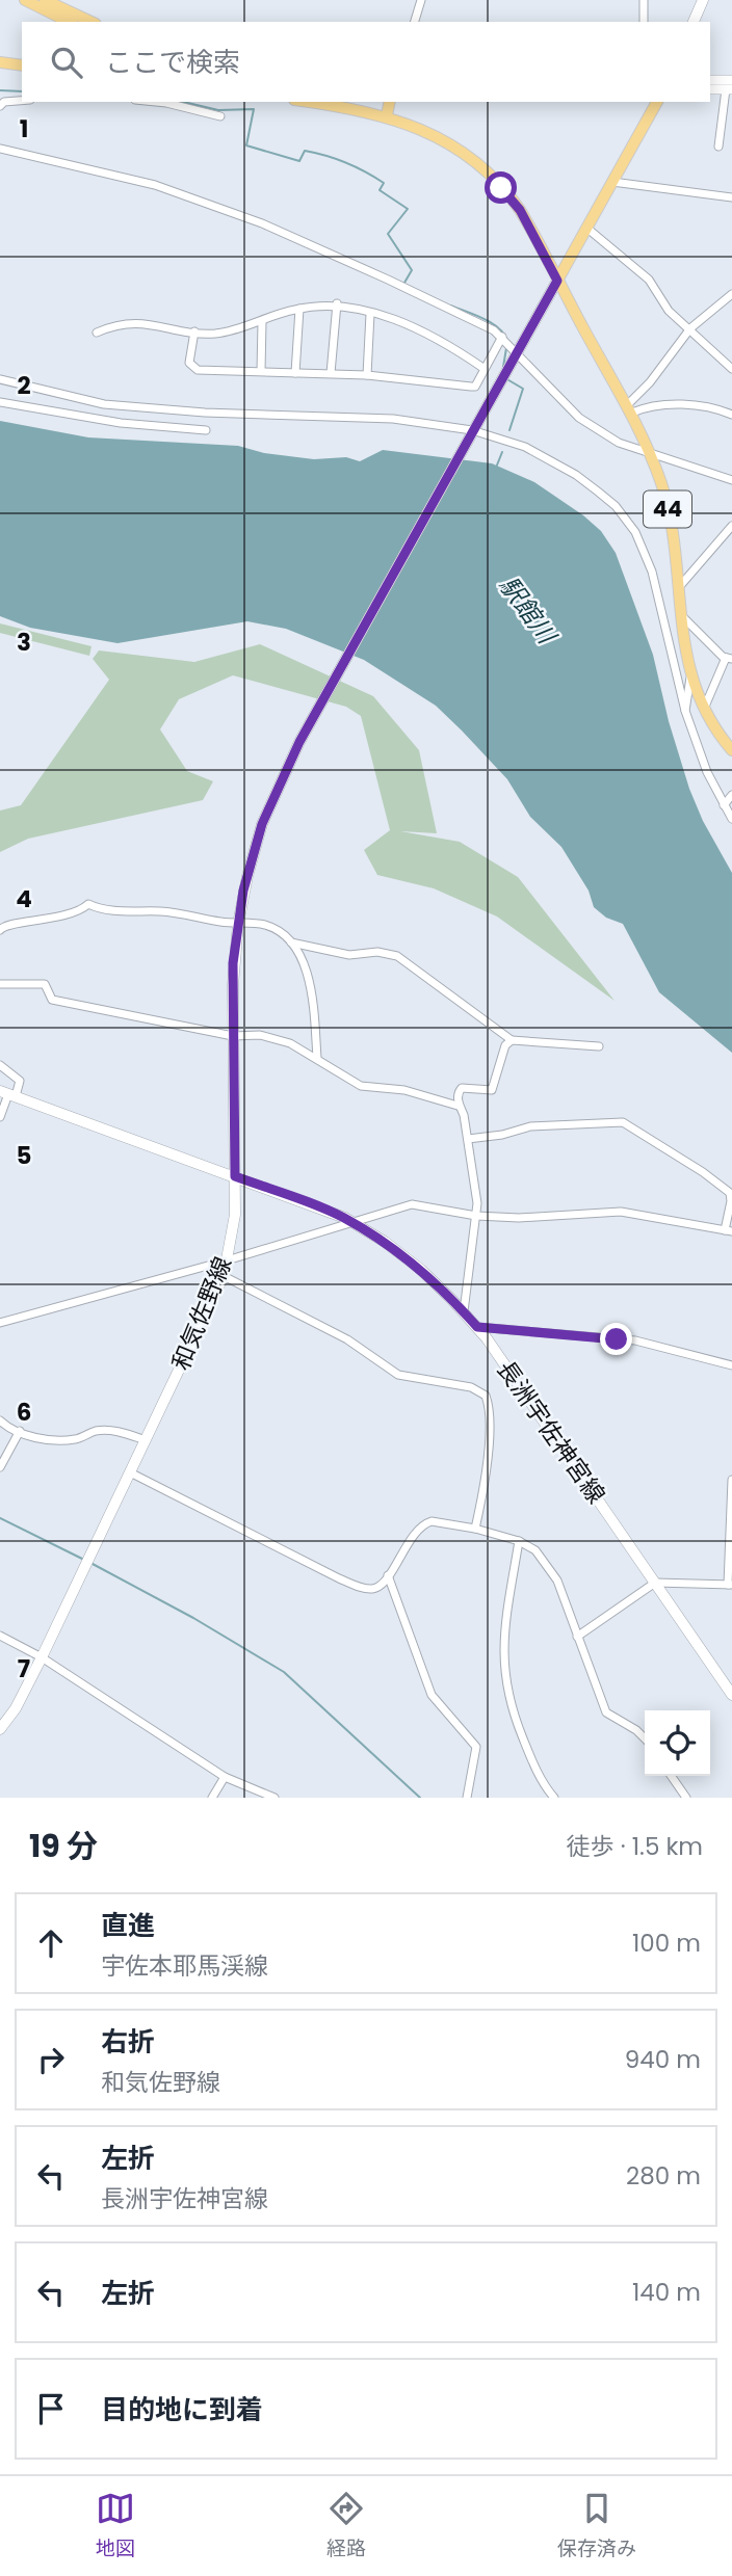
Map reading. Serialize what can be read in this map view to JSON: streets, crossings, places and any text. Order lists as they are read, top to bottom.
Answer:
{
  "streets": {
    "main road": ["44", "和気佐野線", "長洲宇佐神宮線"]
  },
  "crossings": [
    ["44", "和気佐野線"],
    ["和気佐野線", "長洲宇佐神宮線"]
  ],
  "water": ["駅館川"],
  "page": {
    "search": "ここで検索",
    "heading": ["19 分", "徒歩 · 1.5 km"],
    "list": [
      ["直進", "宇佐本耶馬渓線", "100 m"],
      ["右折", "和気佐野線", "940 m"],
      ["左折", "長洲宇佐神宮線", "280 m"],
      ["左折", "140 m"],
      "目的地に到着"
    ],
    "nav": ["地図", "経路", "保存済み"]
  },
  "grid": {
    "rows": [
      "1",
      "2",
      "3",
      "4",
      "5",
      "6",
      "7"
    ]
  }
}
